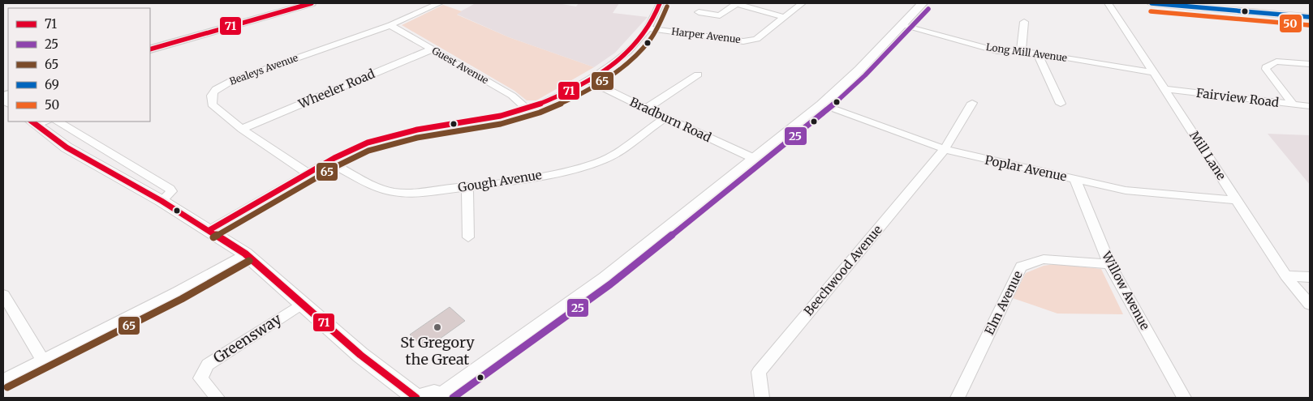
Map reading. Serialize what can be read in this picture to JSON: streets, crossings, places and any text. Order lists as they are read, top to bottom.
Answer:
{
  "streets": {
    "street": [
      "Harper Avenue",
      "Long Mill Avenue",
      "Guest Avenue",
      "Bealeys Avenue",
      "Wheeler Road",
      "Fairview Road",
      "Bradburn Road",
      "Mill Lane",
      "Poplar Avenue",
      "Gough Avenue",
      "Beechwood Avenue",
      "Willow Avenue",
      "Elm Avenue",
      "Greensway"
    ]
  },
  "crossings": [
    ["Long Mill Avenue", "Mill Lane"],
    ["Guest Avenue", "Bealeys Avenue"],
    ["Guest Avenue", "Wheeler Road"],
    ["Bealeys Avenue", "Wheeler Road"],
    ["Fairview Road", "Mill Lane"],
    ["Bradburn Road", "Gough Avenue"],
    ["Mill Lane", "Poplar Avenue"],
    ["Poplar Avenue", "Beechwood Avenue"],
    ["Poplar Avenue", "Willow Avenue"],
    ["Willow Avenue", "Elm Avenue"]
  ],
  "places": ["St Gregory the Great"],
  "lines": [
    "transit line 71",
    "transit line 69",
    "transit line 65",
    "transit line 25",
    "transit line 50"
  ],
  "legend": [
    "71",
    "25",
    "65",
    "69",
    "50"
  ]
}
